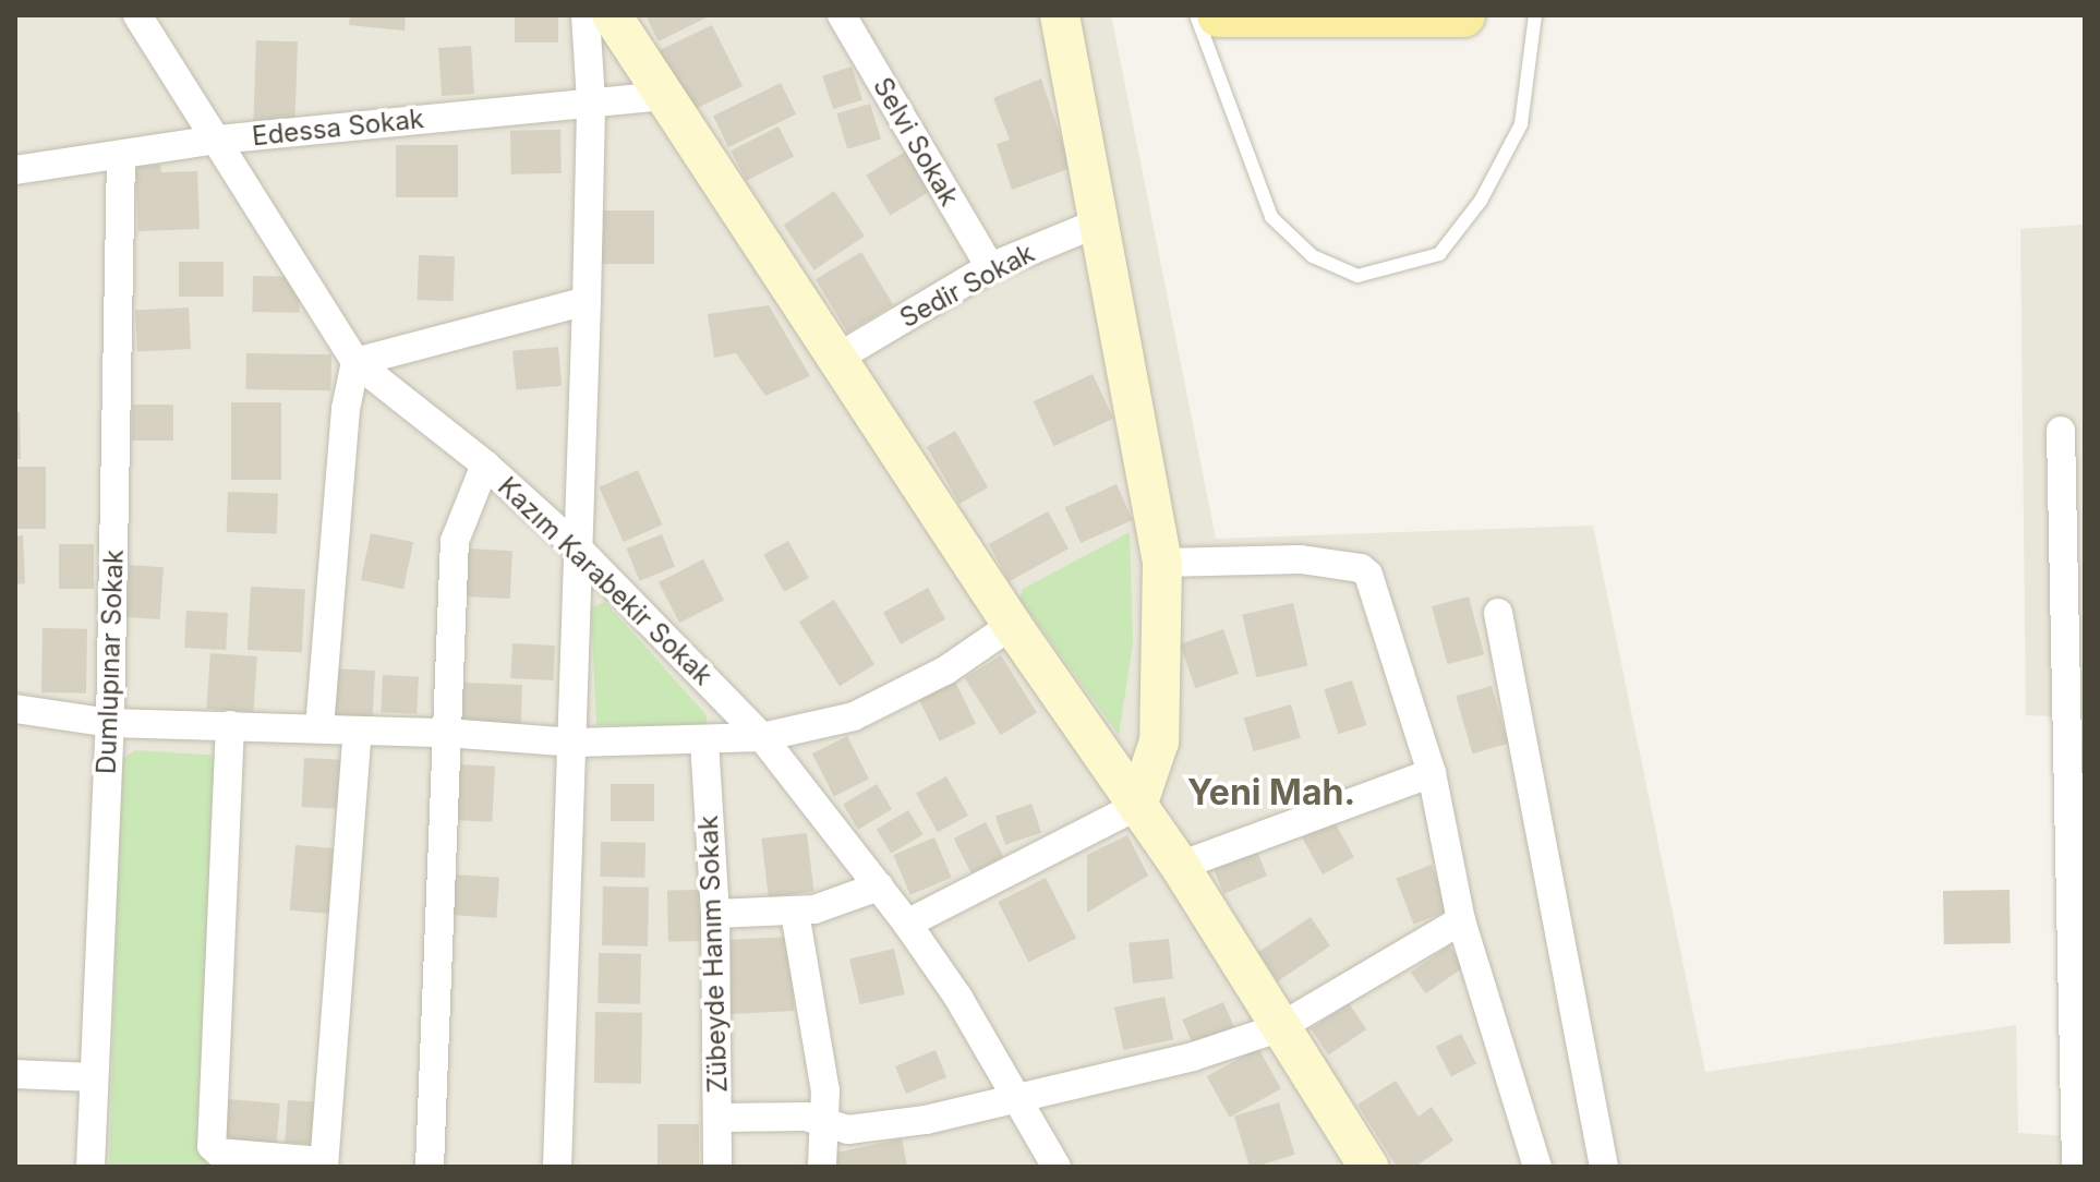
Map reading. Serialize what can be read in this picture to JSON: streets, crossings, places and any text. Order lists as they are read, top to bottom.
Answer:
{
  "streets": {
    "street": [
      "Edessa Sokak",
      "Selvi Sokak",
      "Sedir Sokak",
      "Kazım Karabekir Sokak",
      "Dumlupınar Sokak",
      "Zübeyde Hanım Sokak"
    ]
  },
  "crossings": [
    ["Edessa Sokak", "Kazım Karabekir Sokak"],
    ["Edessa Sokak", "Dumlupınar Sokak"],
    ["Selvi Sokak", "Sedir Sokak"]
  ],
  "districts": ["Yeni Mah."]
}
